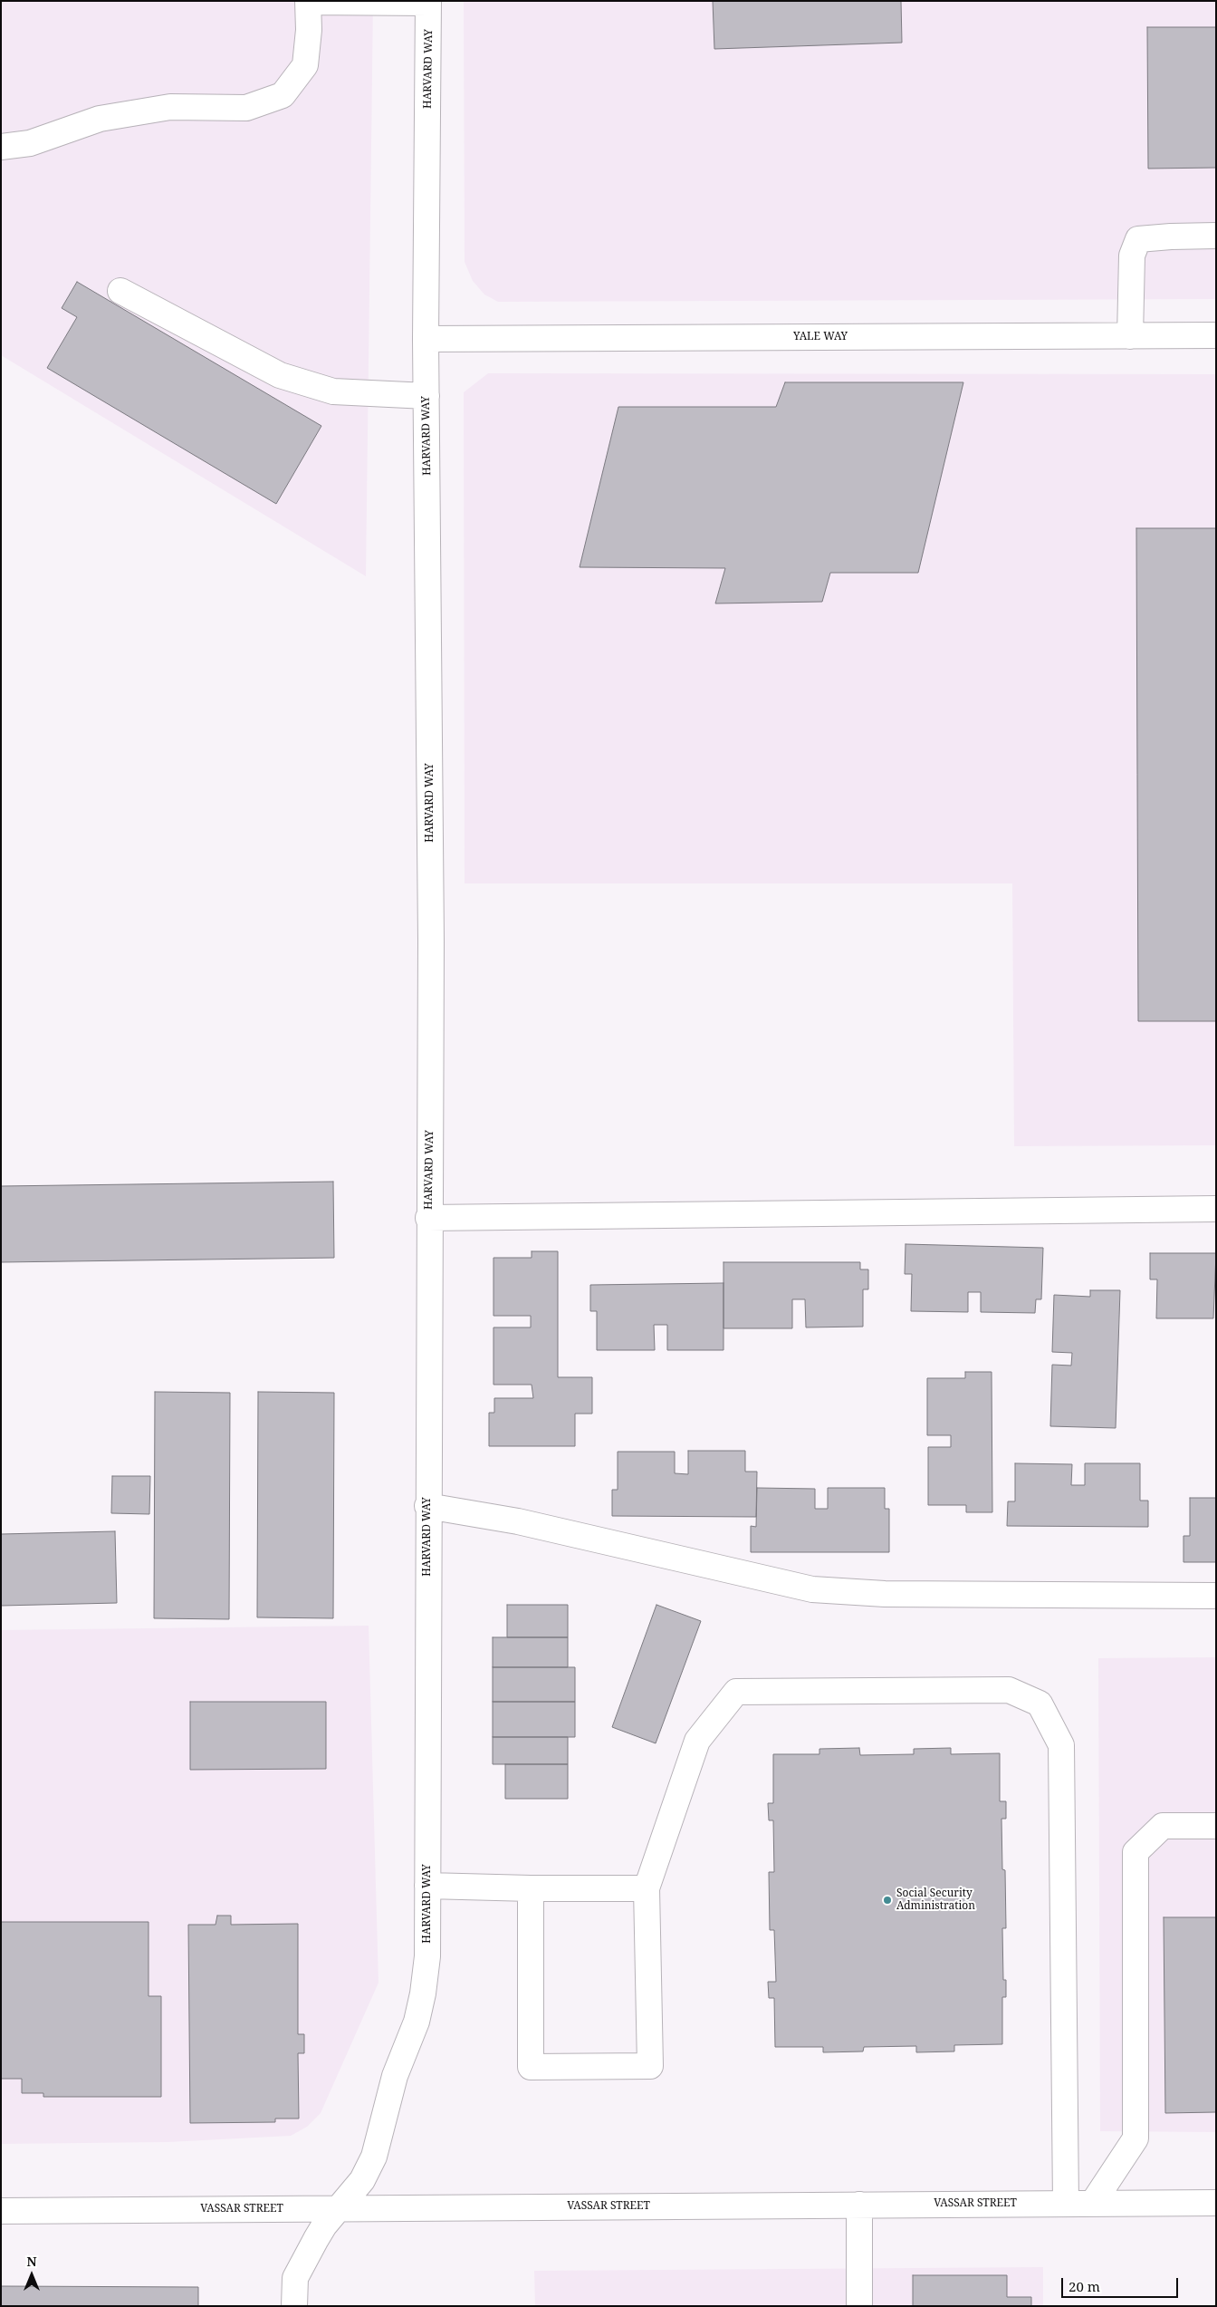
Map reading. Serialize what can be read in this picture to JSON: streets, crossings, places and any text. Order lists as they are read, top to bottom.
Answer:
{
  "streets": {
    "street": ["HARVARD WAY", "YALE WAY", "VASSAR STREET"]
  },
  "crossings": [
    ["HARVARD WAY", "YALE WAY"],
    ["HARVARD WAY", "VASSAR STREET"]
  ],
  "places": ["Social Security Administration"],
  "scale_bar": "20 m",
  "north": "top"
}
